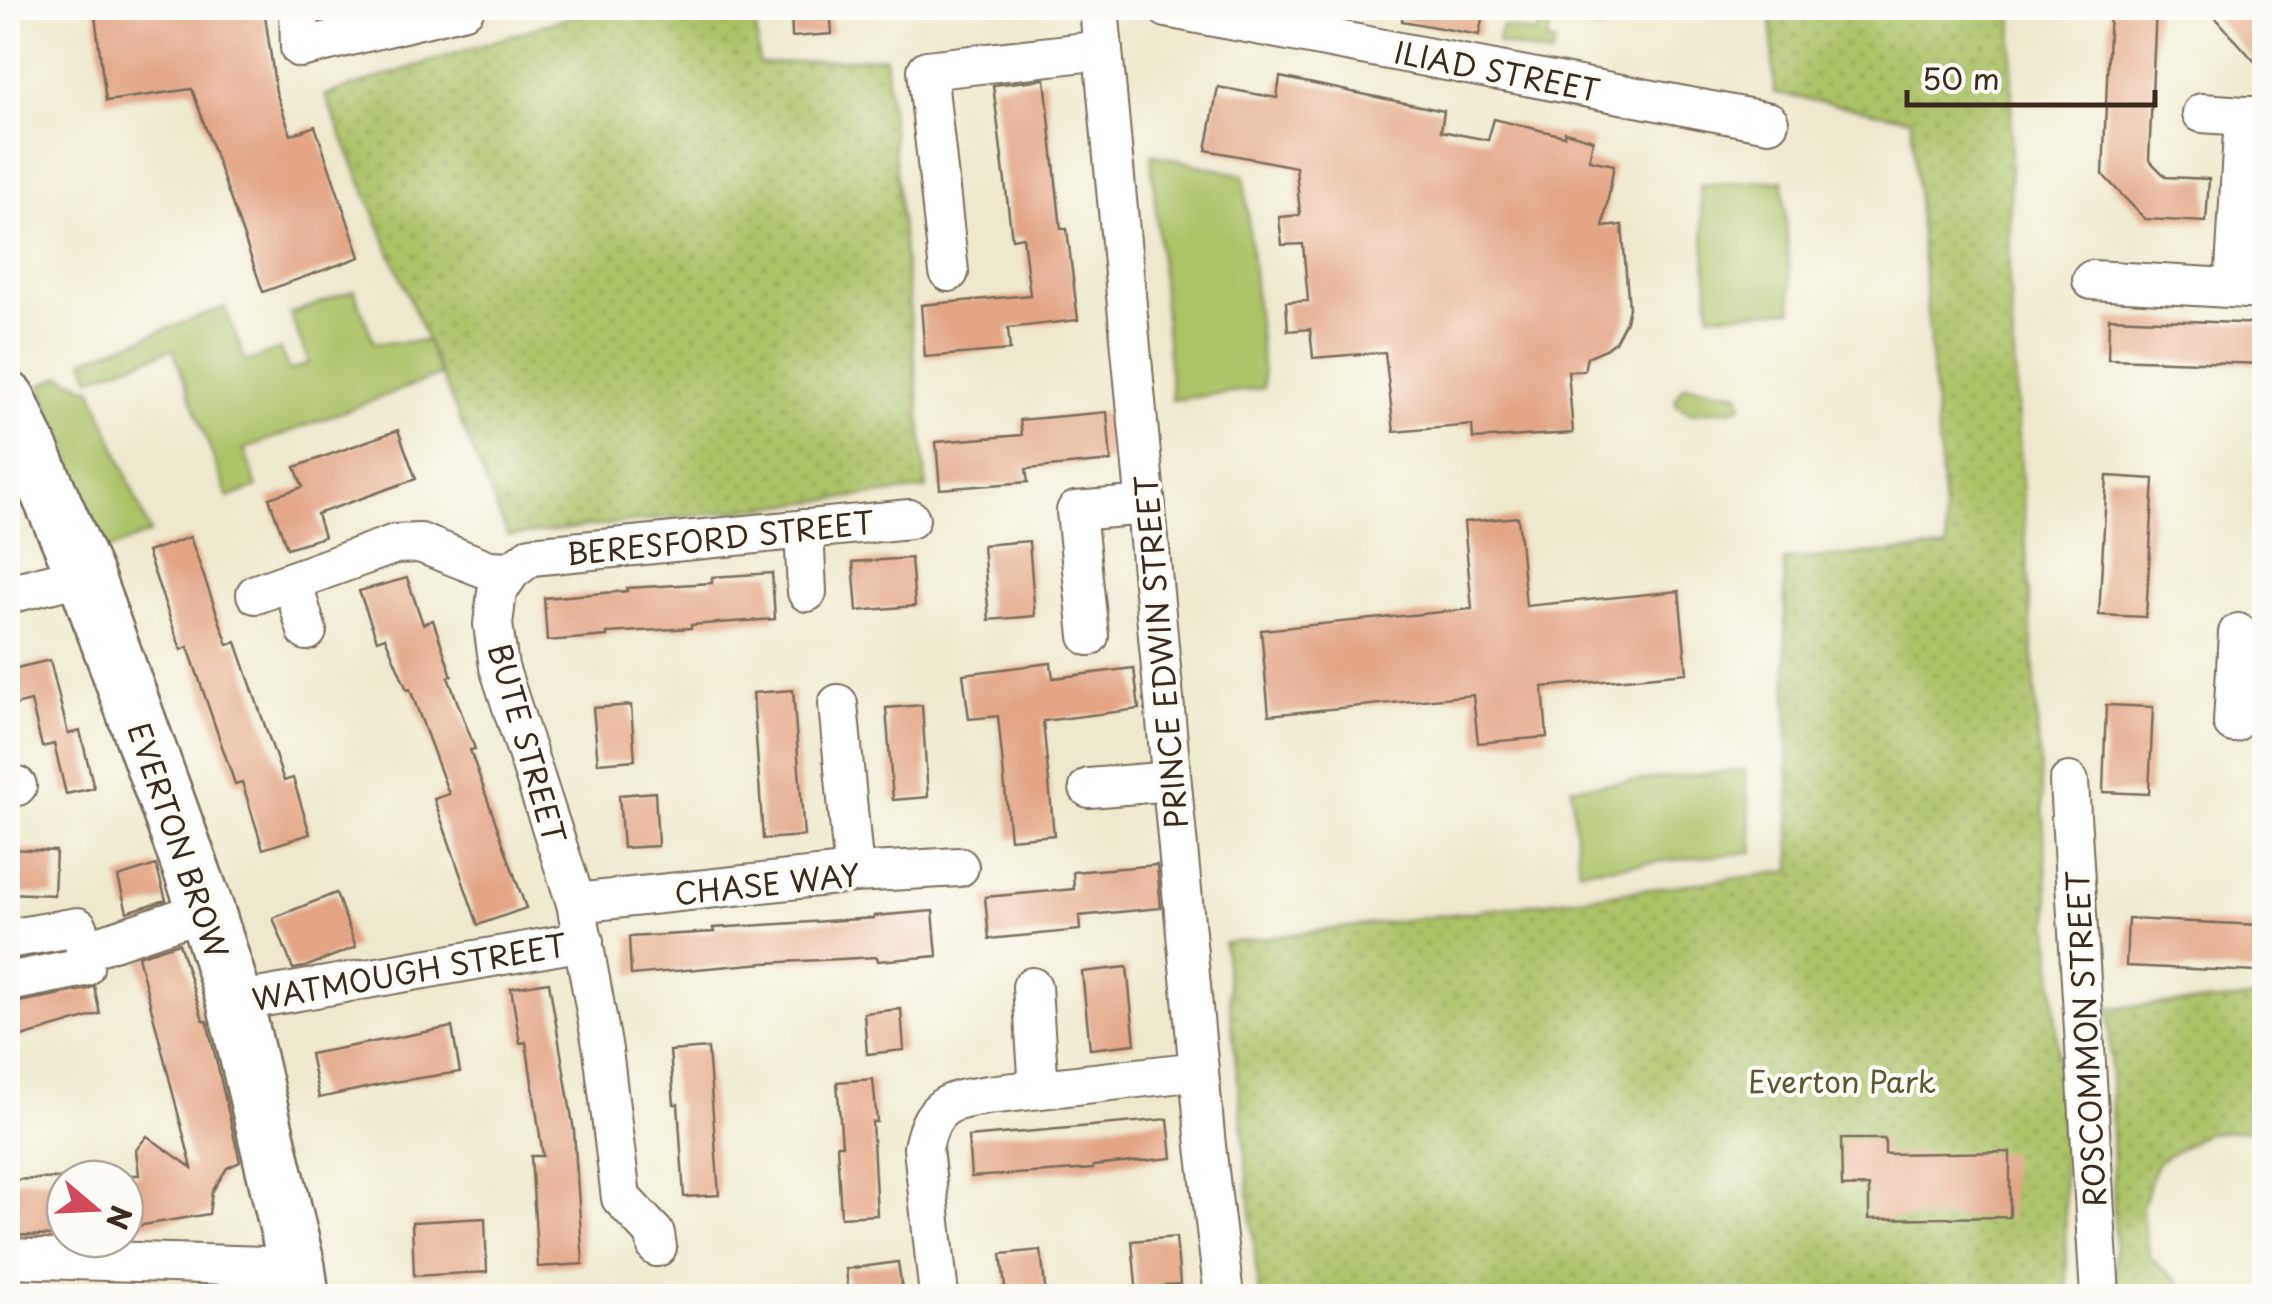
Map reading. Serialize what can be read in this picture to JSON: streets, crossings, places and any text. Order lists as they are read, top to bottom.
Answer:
{
  "streets": {
    "street": [
      "ILIAD STREET",
      "BERESFORD STREET",
      "PRINCE EDWIN STREET",
      "BUTE STREET",
      "EVERTON BROW",
      "CHASE WAY",
      "WATMOUGH STREET",
      "ROSCOMMON STREET"
    ]
  },
  "crossings": [
    ["BERESFORD STREET", "BUTE STREET"],
    ["BUTE STREET", "CHASE WAY"],
    ["BUTE STREET", "WATMOUGH STREET"],
    ["EVERTON BROW", "WATMOUGH STREET"]
  ],
  "parks": ["Everton Park"],
  "scale_bar": "50 m",
  "north": "right"
}
